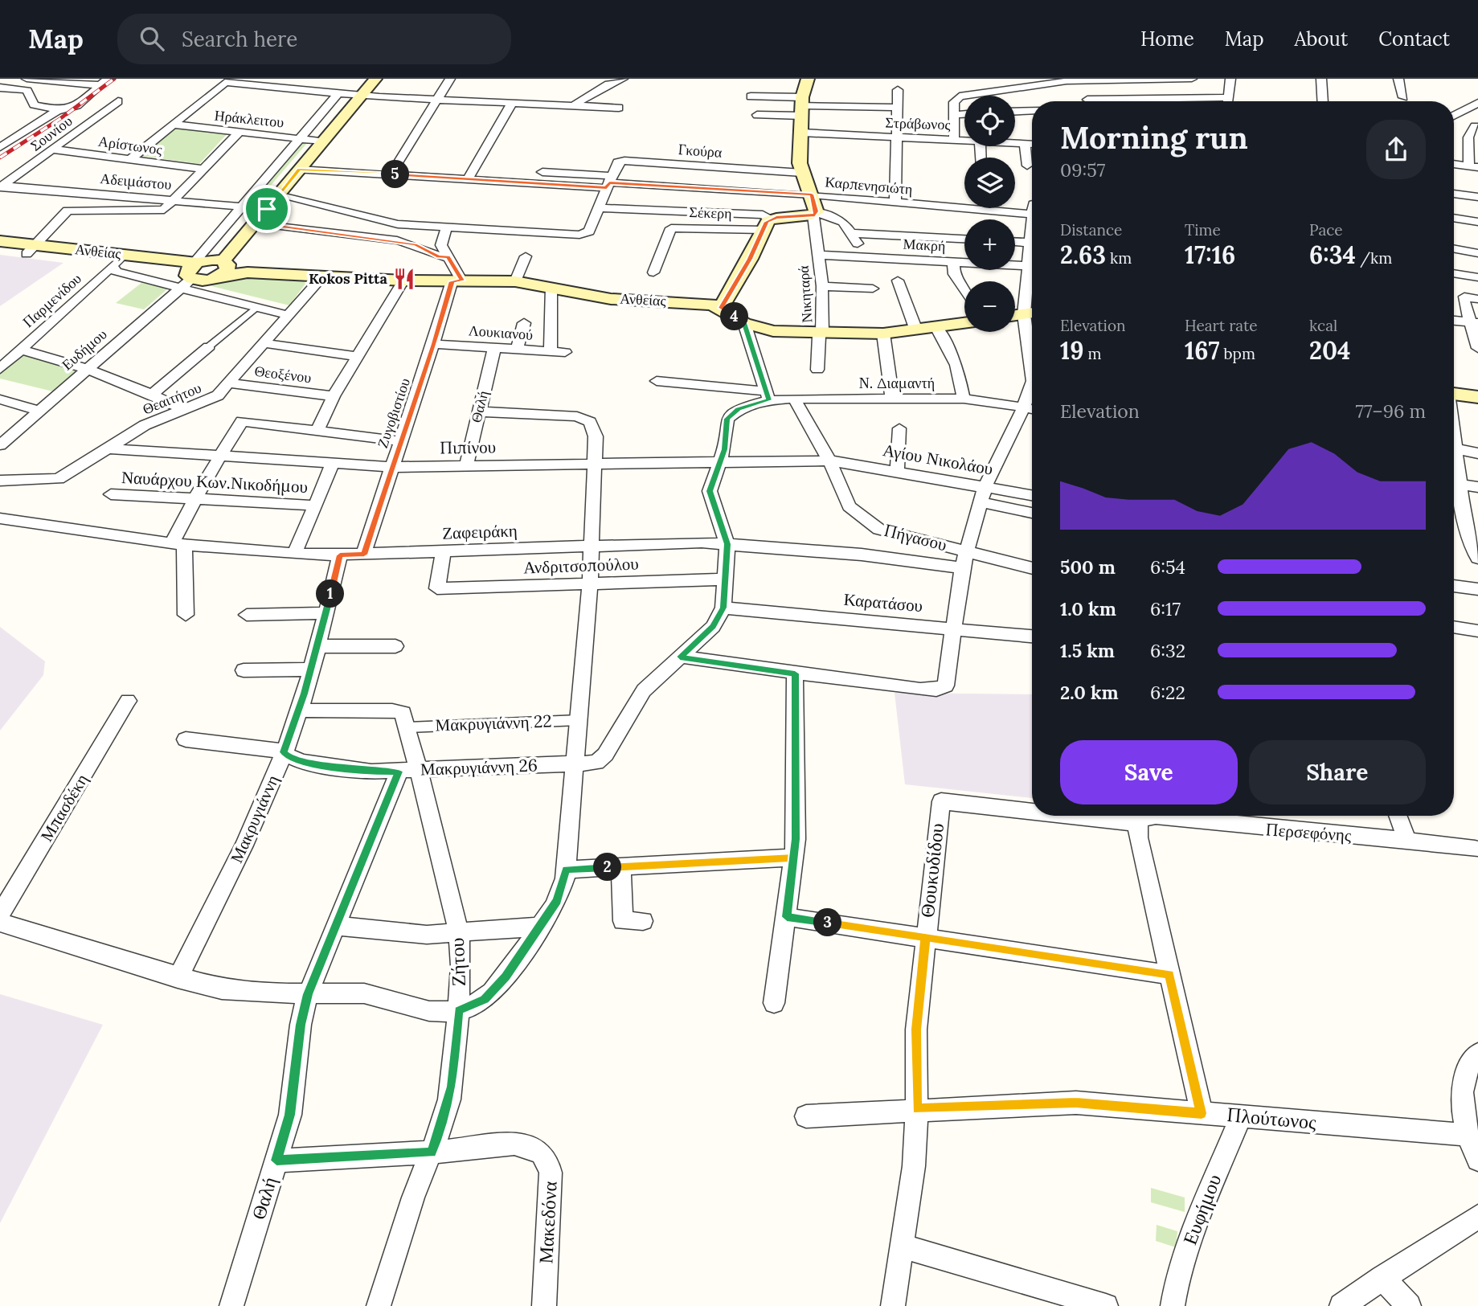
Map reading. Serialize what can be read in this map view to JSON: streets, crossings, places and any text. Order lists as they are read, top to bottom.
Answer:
{
  "streets": {
    "main road": ["Ανθείας"],
    "street": [
      "Ηράκλειτου",
      "Στράβωνος",
      "Σουνίου",
      "Αρίστωνος",
      "Γκούρα",
      "Αδειμάστου",
      "Καρπενησιώτη",
      "Σέκερη",
      "Μακρή",
      "Νικηταρά",
      "Παρμενίδου",
      "Λουκιανού",
      "Ευδήμου",
      "Θεοξένου",
      "Ν. Διαμαντή",
      "Θεαιτήτου",
      "Θαλή",
      "Ζυγοβιστίου",
      "Πιπίνου",
      "Αγίου Νικολάου",
      "Ναυάρχου Κων.Νικοδήμου",
      "Ζαφειράκη",
      "Πήγασου",
      "Ανδριτσοπούλου",
      "Καρατάσου",
      "Μακρυγιάννη 22",
      "Μακρυγιάννη 26",
      "Μπασδέκη",
      "Μακρυγιάννη",
      "Περσεφόνης",
      "Θουκυδίδου",
      "Ζήτου",
      "Πλούτωνος",
      "Ευφήμου",
      "Μακεδόνα"
    ]
  },
  "crossings": [
    ["Ηράκλειτου", "Ευδήμου"],
    ["Σουνίου", "Αρίστωνος"],
    ["Σουνίου", "Αδειμάστου"],
    ["Γκούρα", "Καρπενησιώτη"],
    ["Αδειμάστου", "Ευδήμου"],
    ["Μακρή", "Νικηταρά"],
    ["Ανθείας", "Νικηταρά"],
    ["Ανθείας", "Παρμενίδου"],
    ["Ανθείας", "Ευδήμου"],
    ["Ανθείας", "Θεαιτήτου"],
    ["Ανθείας", "Ζυγοβιστίου"],
    ["Λουκιανού", "Θαλή"],
    ["Λουκιανού", "Ζυγοβιστίου"],
    ["Θεοξένου", "Θεαιτήτου"],
    ["Ν. Διαμαντή", "Πήγασου"],
    ["Θεαιτήτου", "Πιπίνου"],
    ["Θαλή", "Πιπίνου"],
    ["Θαλή", "Μακρυγιάννη 26"],
    ["Θαλή", "Ζήτου"],
    ["Θαλή", "Μακεδόνα"],
    ["Ζυγοβιστίου", "Πιπίνου"],
    ["Ζυγοβιστίου", "Ζαφειράκη"],
    ["Πιπίνου", "Αγίου Νικολάου"],
    ["Πιπίνου", "Πήγασου"],
    ["Αγίου Νικολάου", "Πήγασου"],
    ["Ζαφειράκη", "Ανδριτσοπούλου"],
    ["Ζαφειράκη", "Μακρυγιάννη"],
    ["Καρατάσου", "Μακρυγιάννη 26"],
    ["Μακρυγιάννη 22", "Μακρυγιάννη"],
    ["Μακρυγιάννη 22", "Ζήτου"],
    ["Μακρυγιάννη 26", "Μακρυγιάννη"],
    ["Μακρυγιάννη 26", "Ζήτου"],
    ["Θουκυδίδου", "Πλούτωνος"],
    ["Ζήτου", "Μακεδόνα"],
    ["Πλούτωνος", "Ευφήμου"]
  ],
  "places": {
    "restaurant": ["Kokos Pitta"]
  },
  "page": {
    "header": "Map",
    "search": "Search here",
    "nav": [
      "Home",
      "Map",
      "About",
      "Contact"
    ],
    "map_buttons": ["+", "−"],
    "heading": ["Morning run", "09:57"],
    "pins": [
      "5",
      "4",
      "1",
      "2",
      "3"
    ],
    "stats": [
      ["Distance", "2.63 km"],
      ["Time", "17:16"],
      ["Pace", "6:34 /km"],
      ["Elevation", "19 m"],
      ["Heart rate", "167 bpm"],
      ["kcal", "204"]
    ],
    "chart": ["Elevation", "77–96 m"],
    "list": [
      {
        "name": "500 m",
        "note": "6:54"
      },
      {
        "name": "1.0 km",
        "note": "6:17"
      },
      {
        "name": "1.5 km",
        "note": "6:32"
      },
      {
        "name": "2.0 km",
        "note": "6:22"
      }
    ],
    "buttons": ["Save", "Share"]
  }
}
